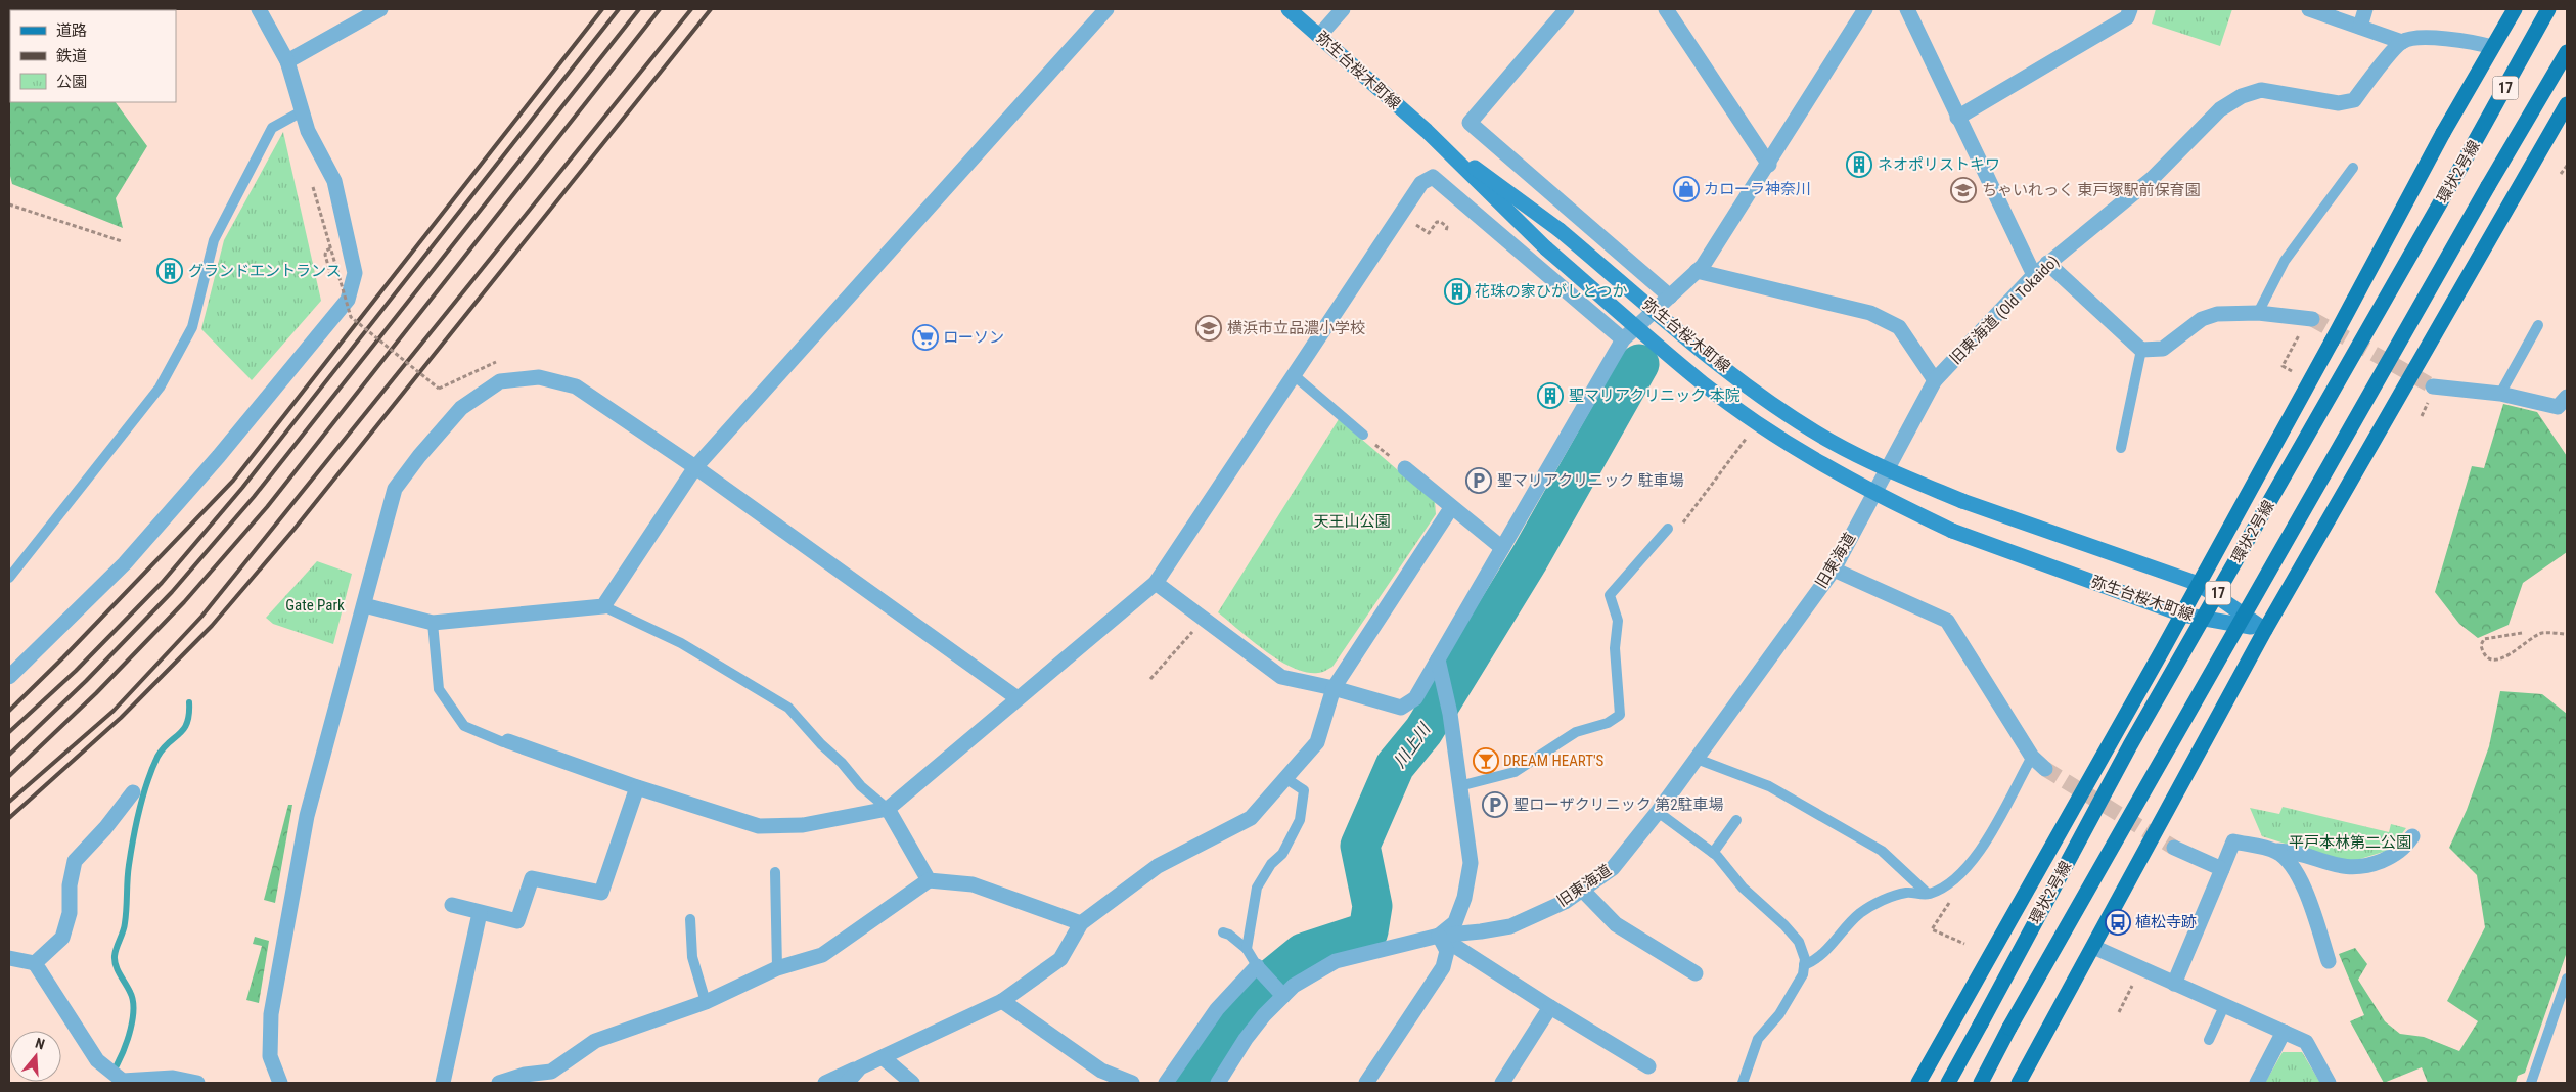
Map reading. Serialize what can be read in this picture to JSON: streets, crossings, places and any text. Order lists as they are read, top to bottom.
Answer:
{
  "streets": {
    "main road": ["弥生台桜木町線", "17", "環状2号線"],
    "street": ["旧東海道 (Old Tokaido)", "旧東海道"]
  },
  "crossings": [
    ["旧東海道 (Old Tokaido)", "旧東海道"]
  ],
  "water": ["川上川"],
  "parks": ["天王山公園", "Gate Park", "平戸本林第二公園"],
  "places": {
    "building": [
      "ネオポリストキワ",
      "グランドエントランス",
      "花珠の家ひがしとつか",
      "聖マリアクリニック 本院"
    ],
    "shop": ["カローラ神奈川"],
    "school or university": ["ちゃいれっく 東戸塚駅前保育園", "横浜市立品濃小学校"],
    "supermarket": ["ローソン"],
    "parking": ["聖マリアクリニック 駐車場", "聖ローザクリニック 第2駐車場"],
    "bar": ["DREAM HEART'S"],
    "bus stop": ["植松寺跡"]
  },
  "legend": ["道路", "鉄道", "公園"],
  "north": "top"
}
